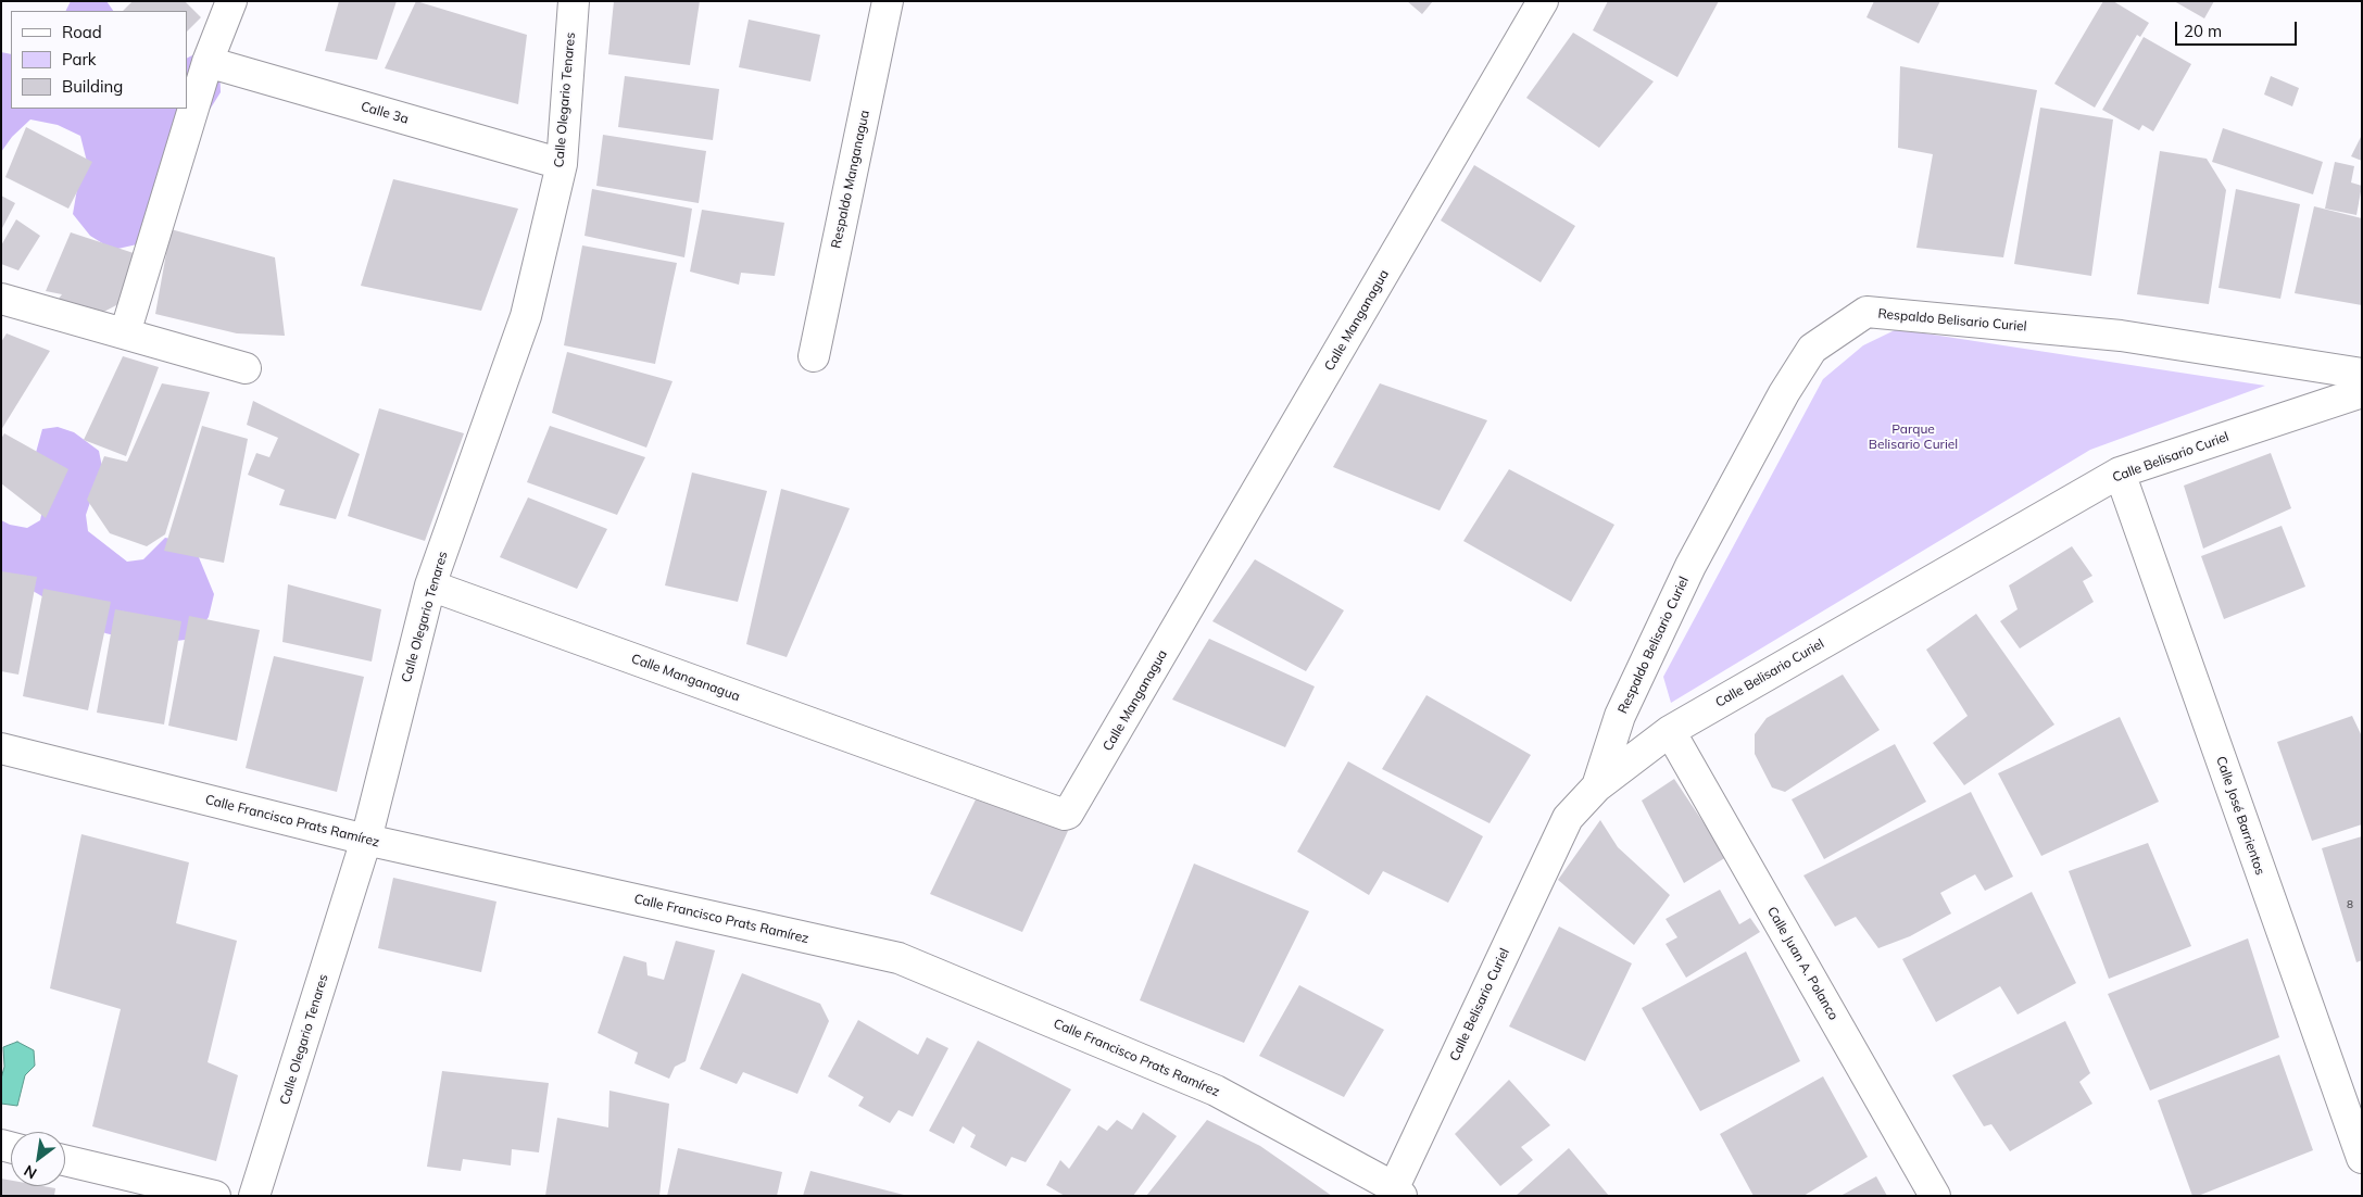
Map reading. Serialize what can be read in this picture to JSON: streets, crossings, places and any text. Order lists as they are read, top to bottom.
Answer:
{
  "streets": {
    "street": [
      "Calle Olegario Tenares",
      "Calle 3a",
      "Respaldo Manganagua",
      "Calle Manganagua",
      "Respaldo Belisario Curiel",
      "Calle Belisario Curiel",
      "Calle José Barrientos",
      "Calle Francisco Prats Ramírez",
      "Calle Juan A. Polanco"
    ]
  },
  "crossings": [
    ["Calle Olegario Tenares", "Calle 3a"],
    ["Calle Olegario Tenares", "Calle Manganagua"],
    ["Calle Olegario Tenares", "Calle Francisco Prats Ramírez"],
    ["Respaldo Belisario Curiel", "Calle Belisario Curiel"],
    ["Calle Belisario Curiel", "Calle José Barrientos"],
    ["Calle Belisario Curiel", "Calle Francisco Prats Ramírez"],
    ["Calle Belisario Curiel", "Calle Juan A. Polanco"]
  ],
  "parks": ["Parque Belisario Curiel"],
  "house_numbers": ["8"],
  "legend": ["Road", "Park", "Building"],
  "scale_bar": "20 m",
  "north": "bottom left"
}
